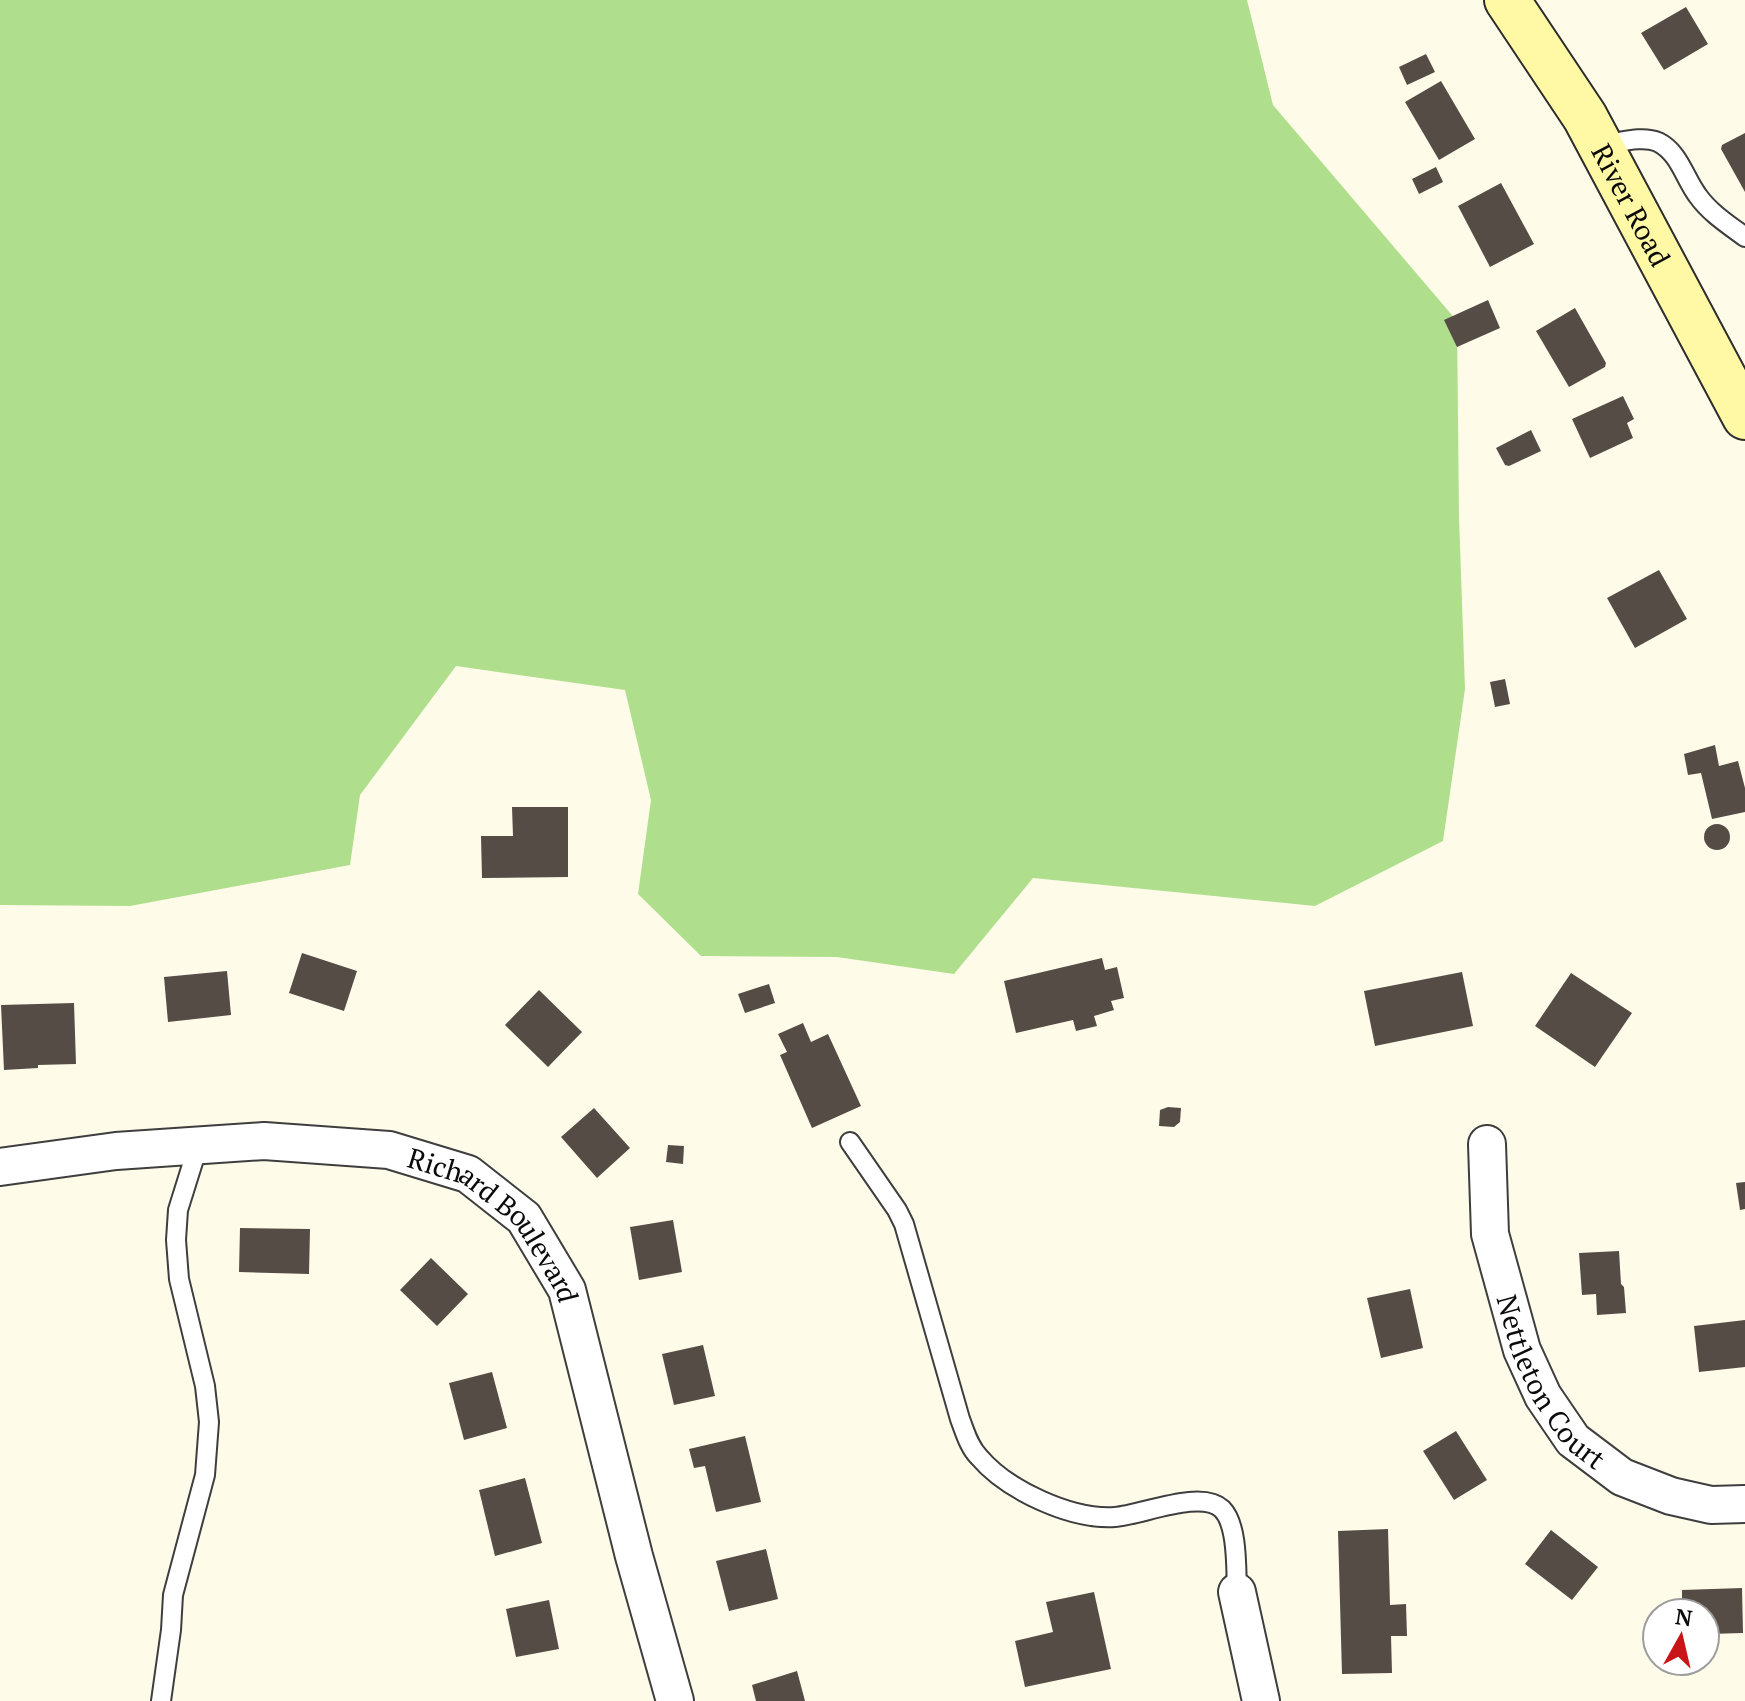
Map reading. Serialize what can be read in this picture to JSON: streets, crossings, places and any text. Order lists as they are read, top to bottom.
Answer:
{
  "streets": {
    "main road": ["River Road"],
    "street": ["Richard Boulevard", "Nettleton Court"]
  },
  "north": "top"
}
